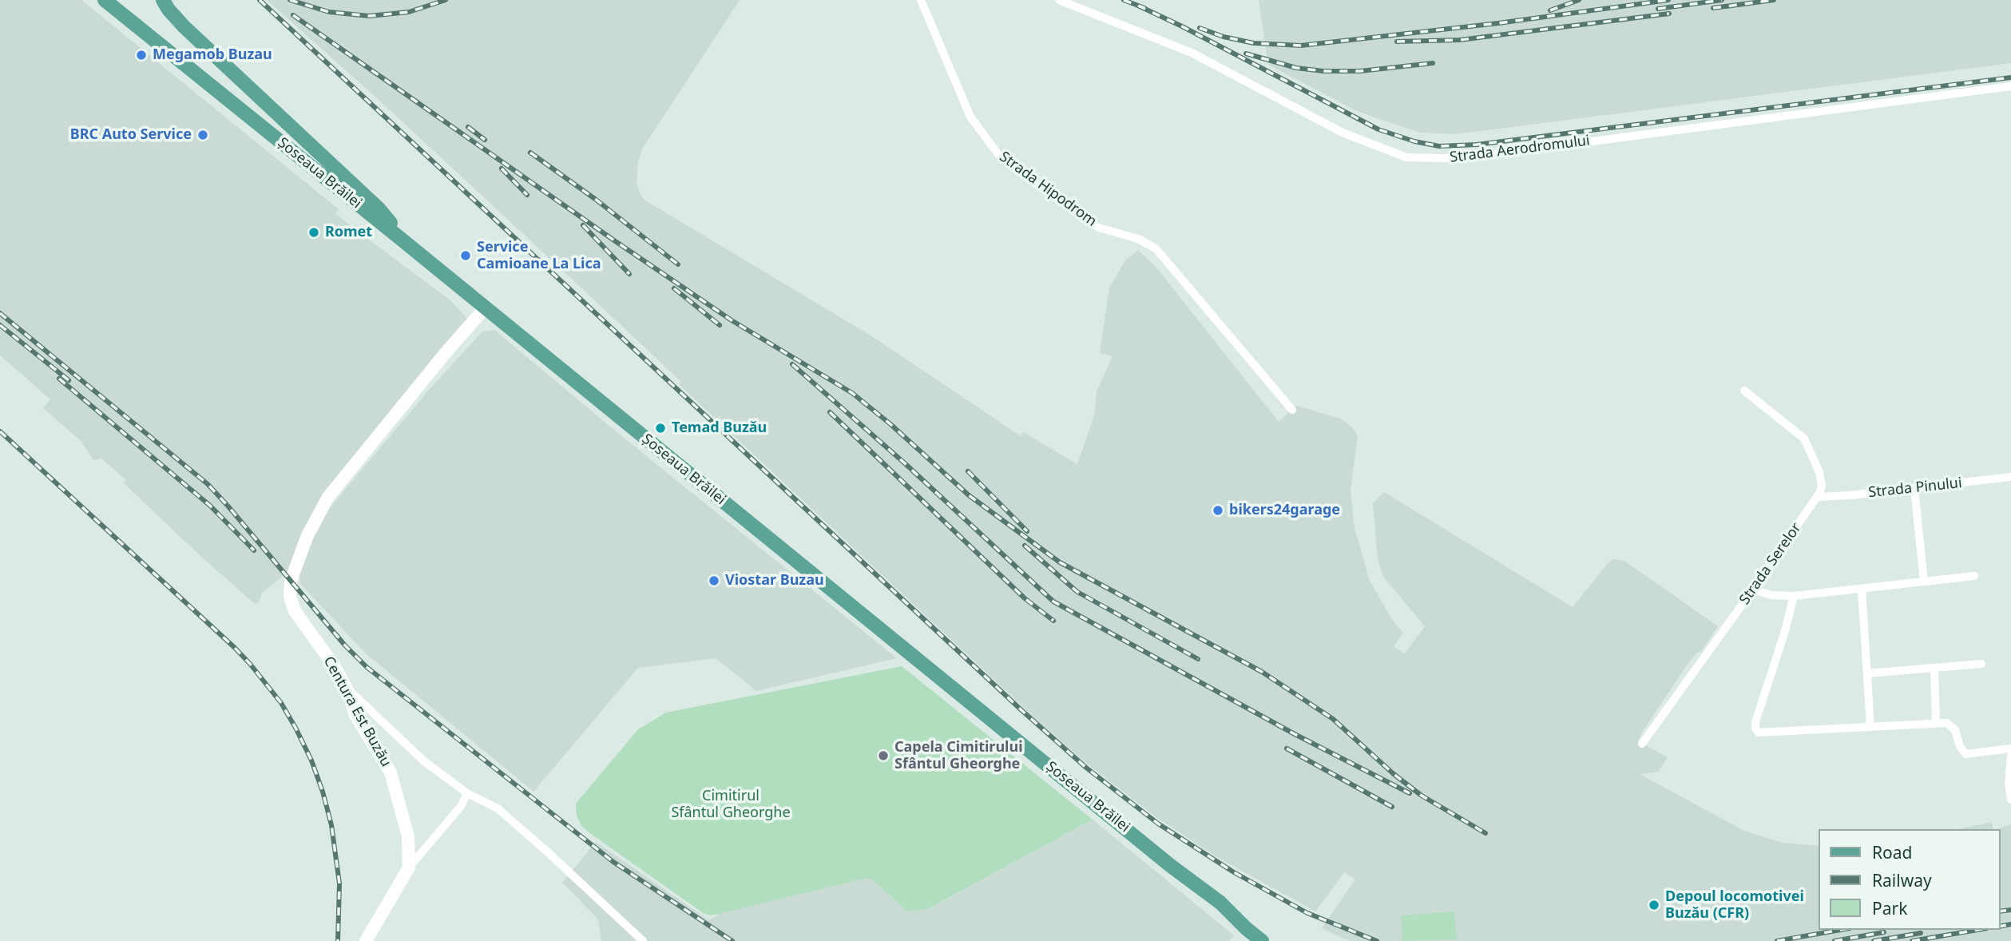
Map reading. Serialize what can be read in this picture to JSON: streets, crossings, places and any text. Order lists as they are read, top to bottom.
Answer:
{
  "streets": {
    "main road": ["Șoseaua Brăilei", "Centura Est Buzău"],
    "street": [
      "Strada Aerodromului",
      "Strada Hipodrom",
      "Strada Pinului",
      "Strada Serelor"
    ]
  },
  "crossings": [
    ["Șoseaua Brăilei", "Centura Est Buzău"],
    ["Strada Pinului", "Strada Serelor"]
  ],
  "parks": ["Cimitirul Sfântul Gheorghe"],
  "places": [
    "Megamob Buzau",
    "BRC Auto Service",
    "Romet",
    "Service Camioane La Lica",
    "Temad Buzău",
    "bikers24garage",
    "Viostar Buzau",
    "Capela Cimitirului Sfântul Gheorghe",
    "Depoul locomotivei Buzău (CFR)"
  ],
  "legend": ["Road", "Railway", "Park"]
}
